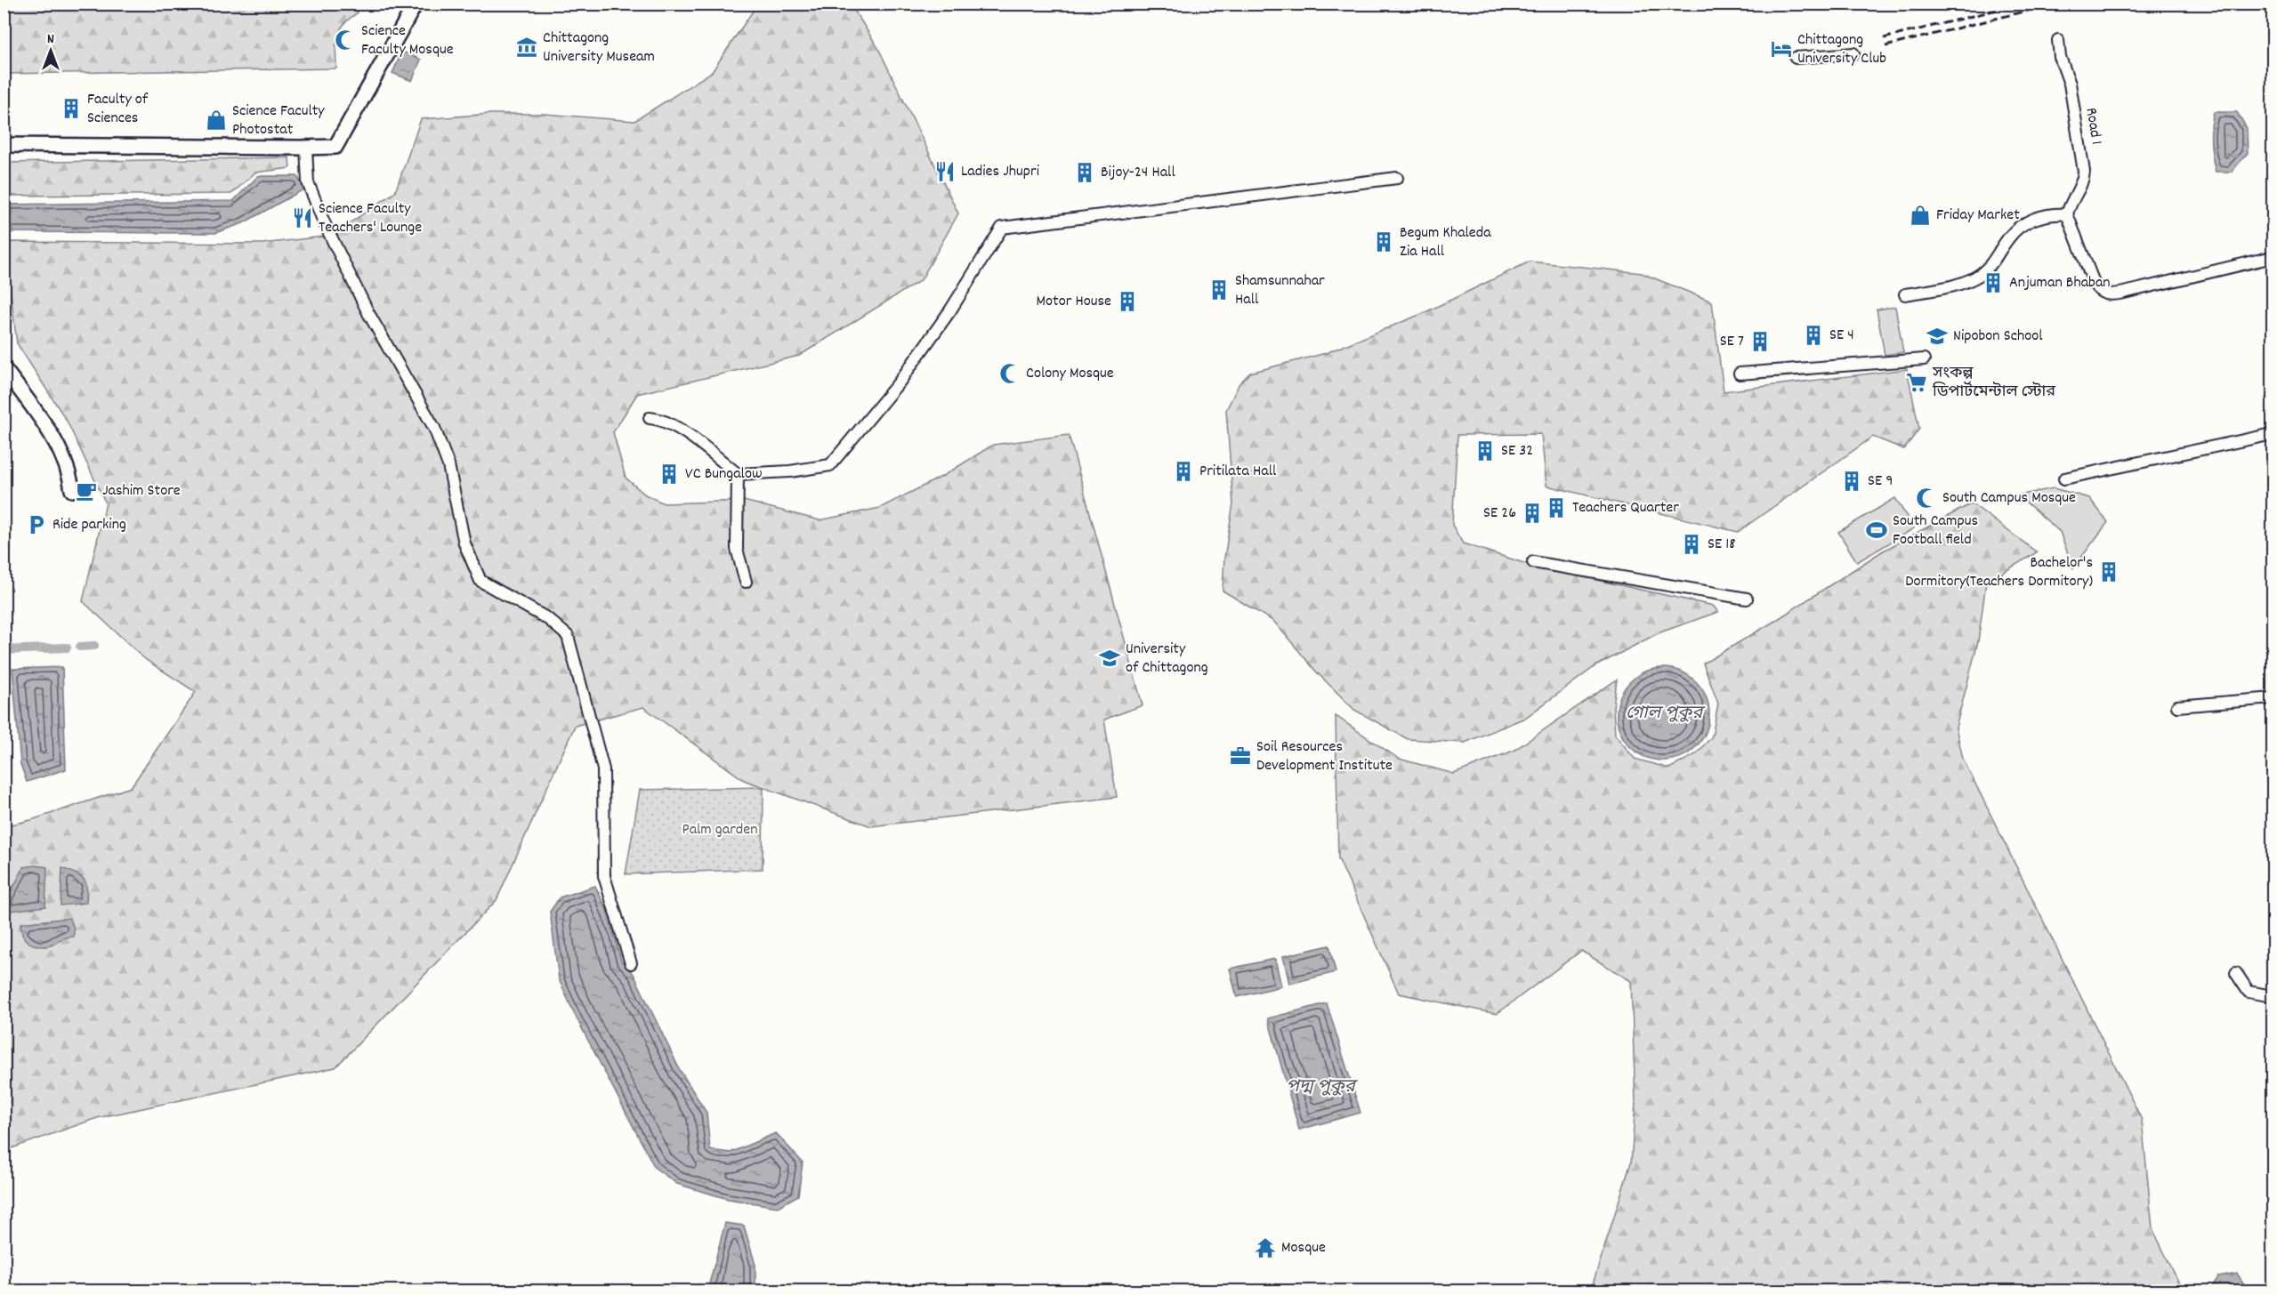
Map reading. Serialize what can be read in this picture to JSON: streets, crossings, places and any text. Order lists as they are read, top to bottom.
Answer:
{
  "streets": {
    "street": ["Road 1"]
  },
  "water": ["গোল পুকুর", "পদ্ম পুকুর"],
  "parks": ["Palm garden"],
  "places": {
    "mosque": ["Science Faculty Mosque", "Colony Mosque", "South Campus Mosque"],
    "museum": ["Chittagong University Museam"],
    "hotel": ["Chittagong University Club"],
    "building": [
      "Faculty of Sciences",
      "Bijoy-24 Hall",
      "Begum Khaleda Zia Hall",
      "Anjuman Bhaban",
      "Shamsunnahar Hall",
      "Motor House",
      "SE 4",
      "SE 7",
      "SE 32",
      "Pritilata Hall",
      "VC Bungalow",
      "SE 9",
      "Teachers Quarter",
      "SE 26",
      "SE 18",
      "Bachelor's Dormitory(Teachers Dormitory)"
    ],
    "shop": ["Science Faculty Photostat", "Friday Market"],
    "restaurant": ["Ladies Jhupri", "Science Faculty Teachers' Lounge"],
    "school or university": ["Nipobon School", "University of Chittagong"],
    "supermarket": ["সংকল্প ডিপার্টমেন্টাল স্টোর"],
    "cafe": ["Jashim Store"],
    "parking": ["Ride parking"],
    "sports": ["South Campus Football field"],
    "office": ["Soil Resources Development Institute"],
    "temple": ["Mosque"]
  },
  "north": "top"
}
